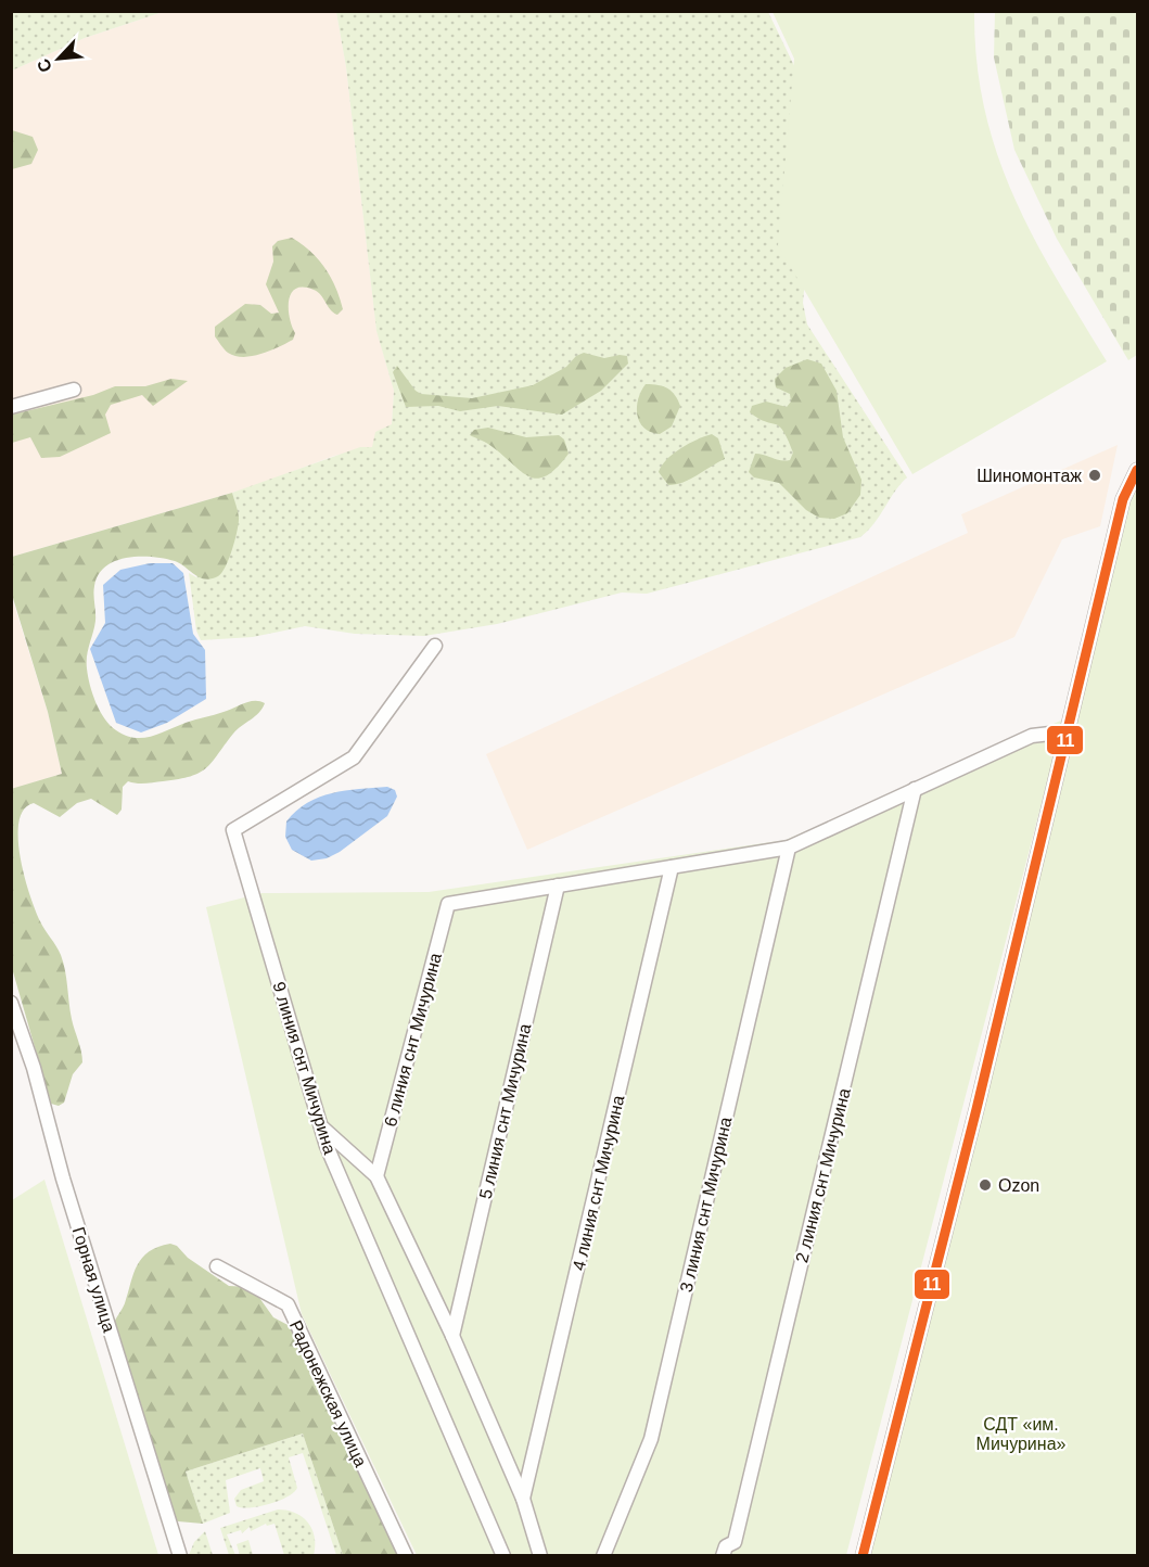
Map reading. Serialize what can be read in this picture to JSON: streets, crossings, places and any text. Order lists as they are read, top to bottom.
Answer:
{
  "streets": {
    "street": [
      "6 линия снт Мичурина",
      "9 линия снт Мичурина",
      "5 линия снт Мичурина",
      "2 линия снт Мичурина",
      "4 линия снт Мичурина",
      "3 линия снт Мичурина",
      "Горная улица",
      "Радонежская улица"
    ]
  },
  "crossings": [
    ["6 линия снт Мичурина", "5 линия снт Мичурина"]
  ],
  "parks": ["СДТ «им. Мичурина»"],
  "places": ["Шиномонтаж", "Ozon"],
  "lines": ["transit line 11"],
  "north": "bottom left"
}
